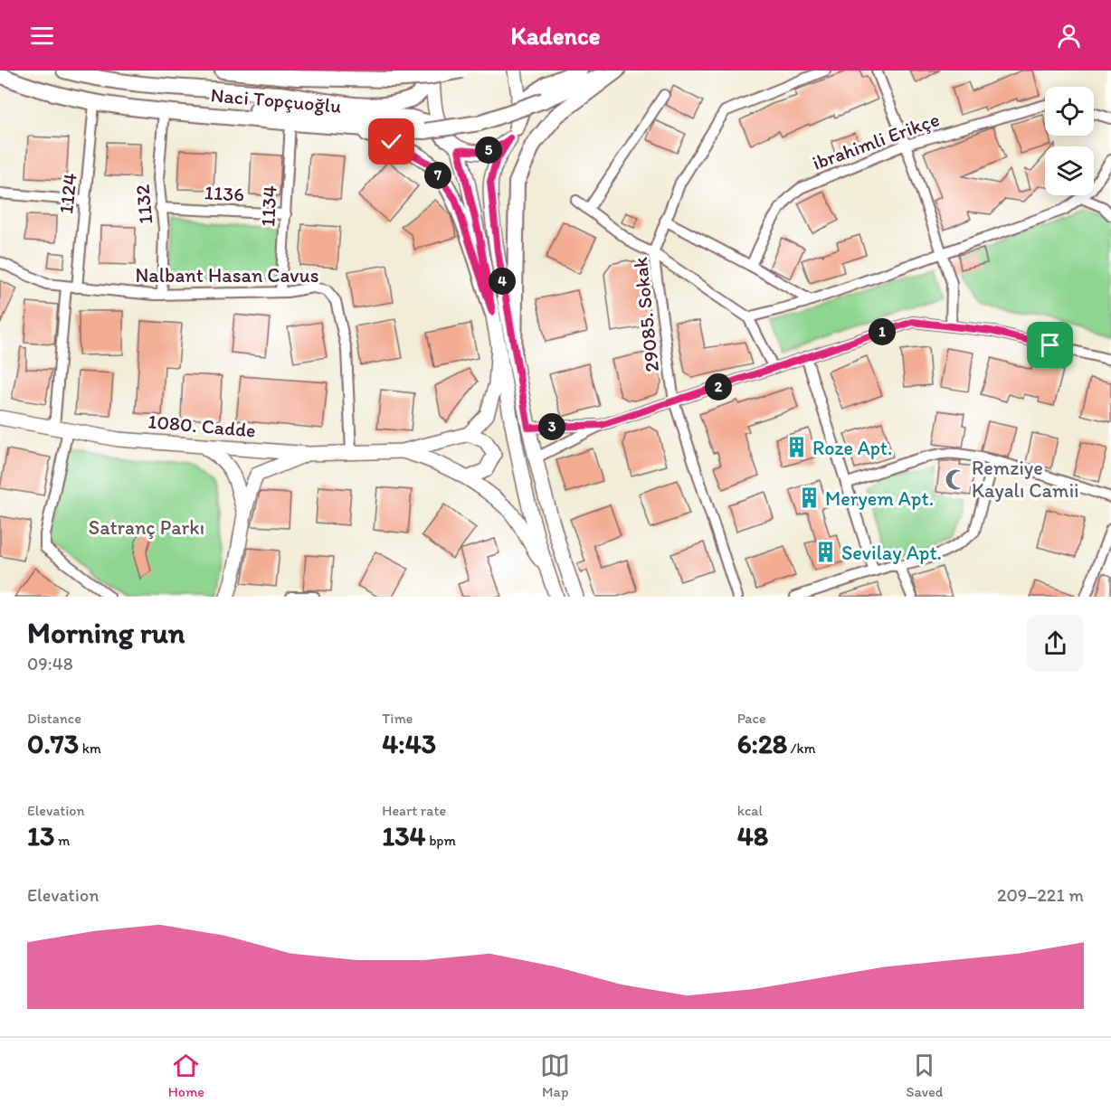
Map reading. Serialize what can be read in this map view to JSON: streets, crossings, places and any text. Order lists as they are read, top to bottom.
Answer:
{
  "streets": {
    "main road": ["Naci Topçuoğlu", "1080. Cadde"],
    "street": [
      "ibrahimli Erikçe",
      "1124",
      "1136",
      "1132",
      "1134",
      "Nalbant Hasan Cavus",
      "29085. Sokak"
    ]
  },
  "crossings": [
    ["Naci Topçuoğlu", "1124"],
    ["Naci Topçuoğlu", "1132"],
    ["Naci Topçuoğlu", "1134"],
    ["1124", "Nalbant Hasan Cavus"],
    ["1124", "1080. Cadde"],
    ["1136", "1132"],
    ["1136", "1134"],
    ["1132", "Nalbant Hasan Cavus"],
    ["1134", "Nalbant Hasan Cavus"],
    ["Nalbant Hasan Cavus", "1080. Cadde"]
  ],
  "parks": ["Satranç Parkı"],
  "places": {
    "building": ["Roze Apt.", "Meryem Apt.", "Sevilay Apt."],
    "mosque": ["Remziye Kayalı Camii"]
  },
  "page": {
    "header": "Kadence",
    "pins": [
      "5",
      "7",
      "4",
      "1",
      "2",
      "3"
    ],
    "heading": ["Morning run", "09:48"],
    "stats": [
      ["Distance", "0.73 km"],
      ["Time", "4:43"],
      ["Pace", "6:28 /km"],
      ["Elevation", "13 m"],
      ["Heart rate", "134 bpm"],
      ["kcal", "48"]
    ],
    "chart": ["Elevation", "209–221 m"],
    "tabs": ["Home", "Map", "Saved"]
  }
}
